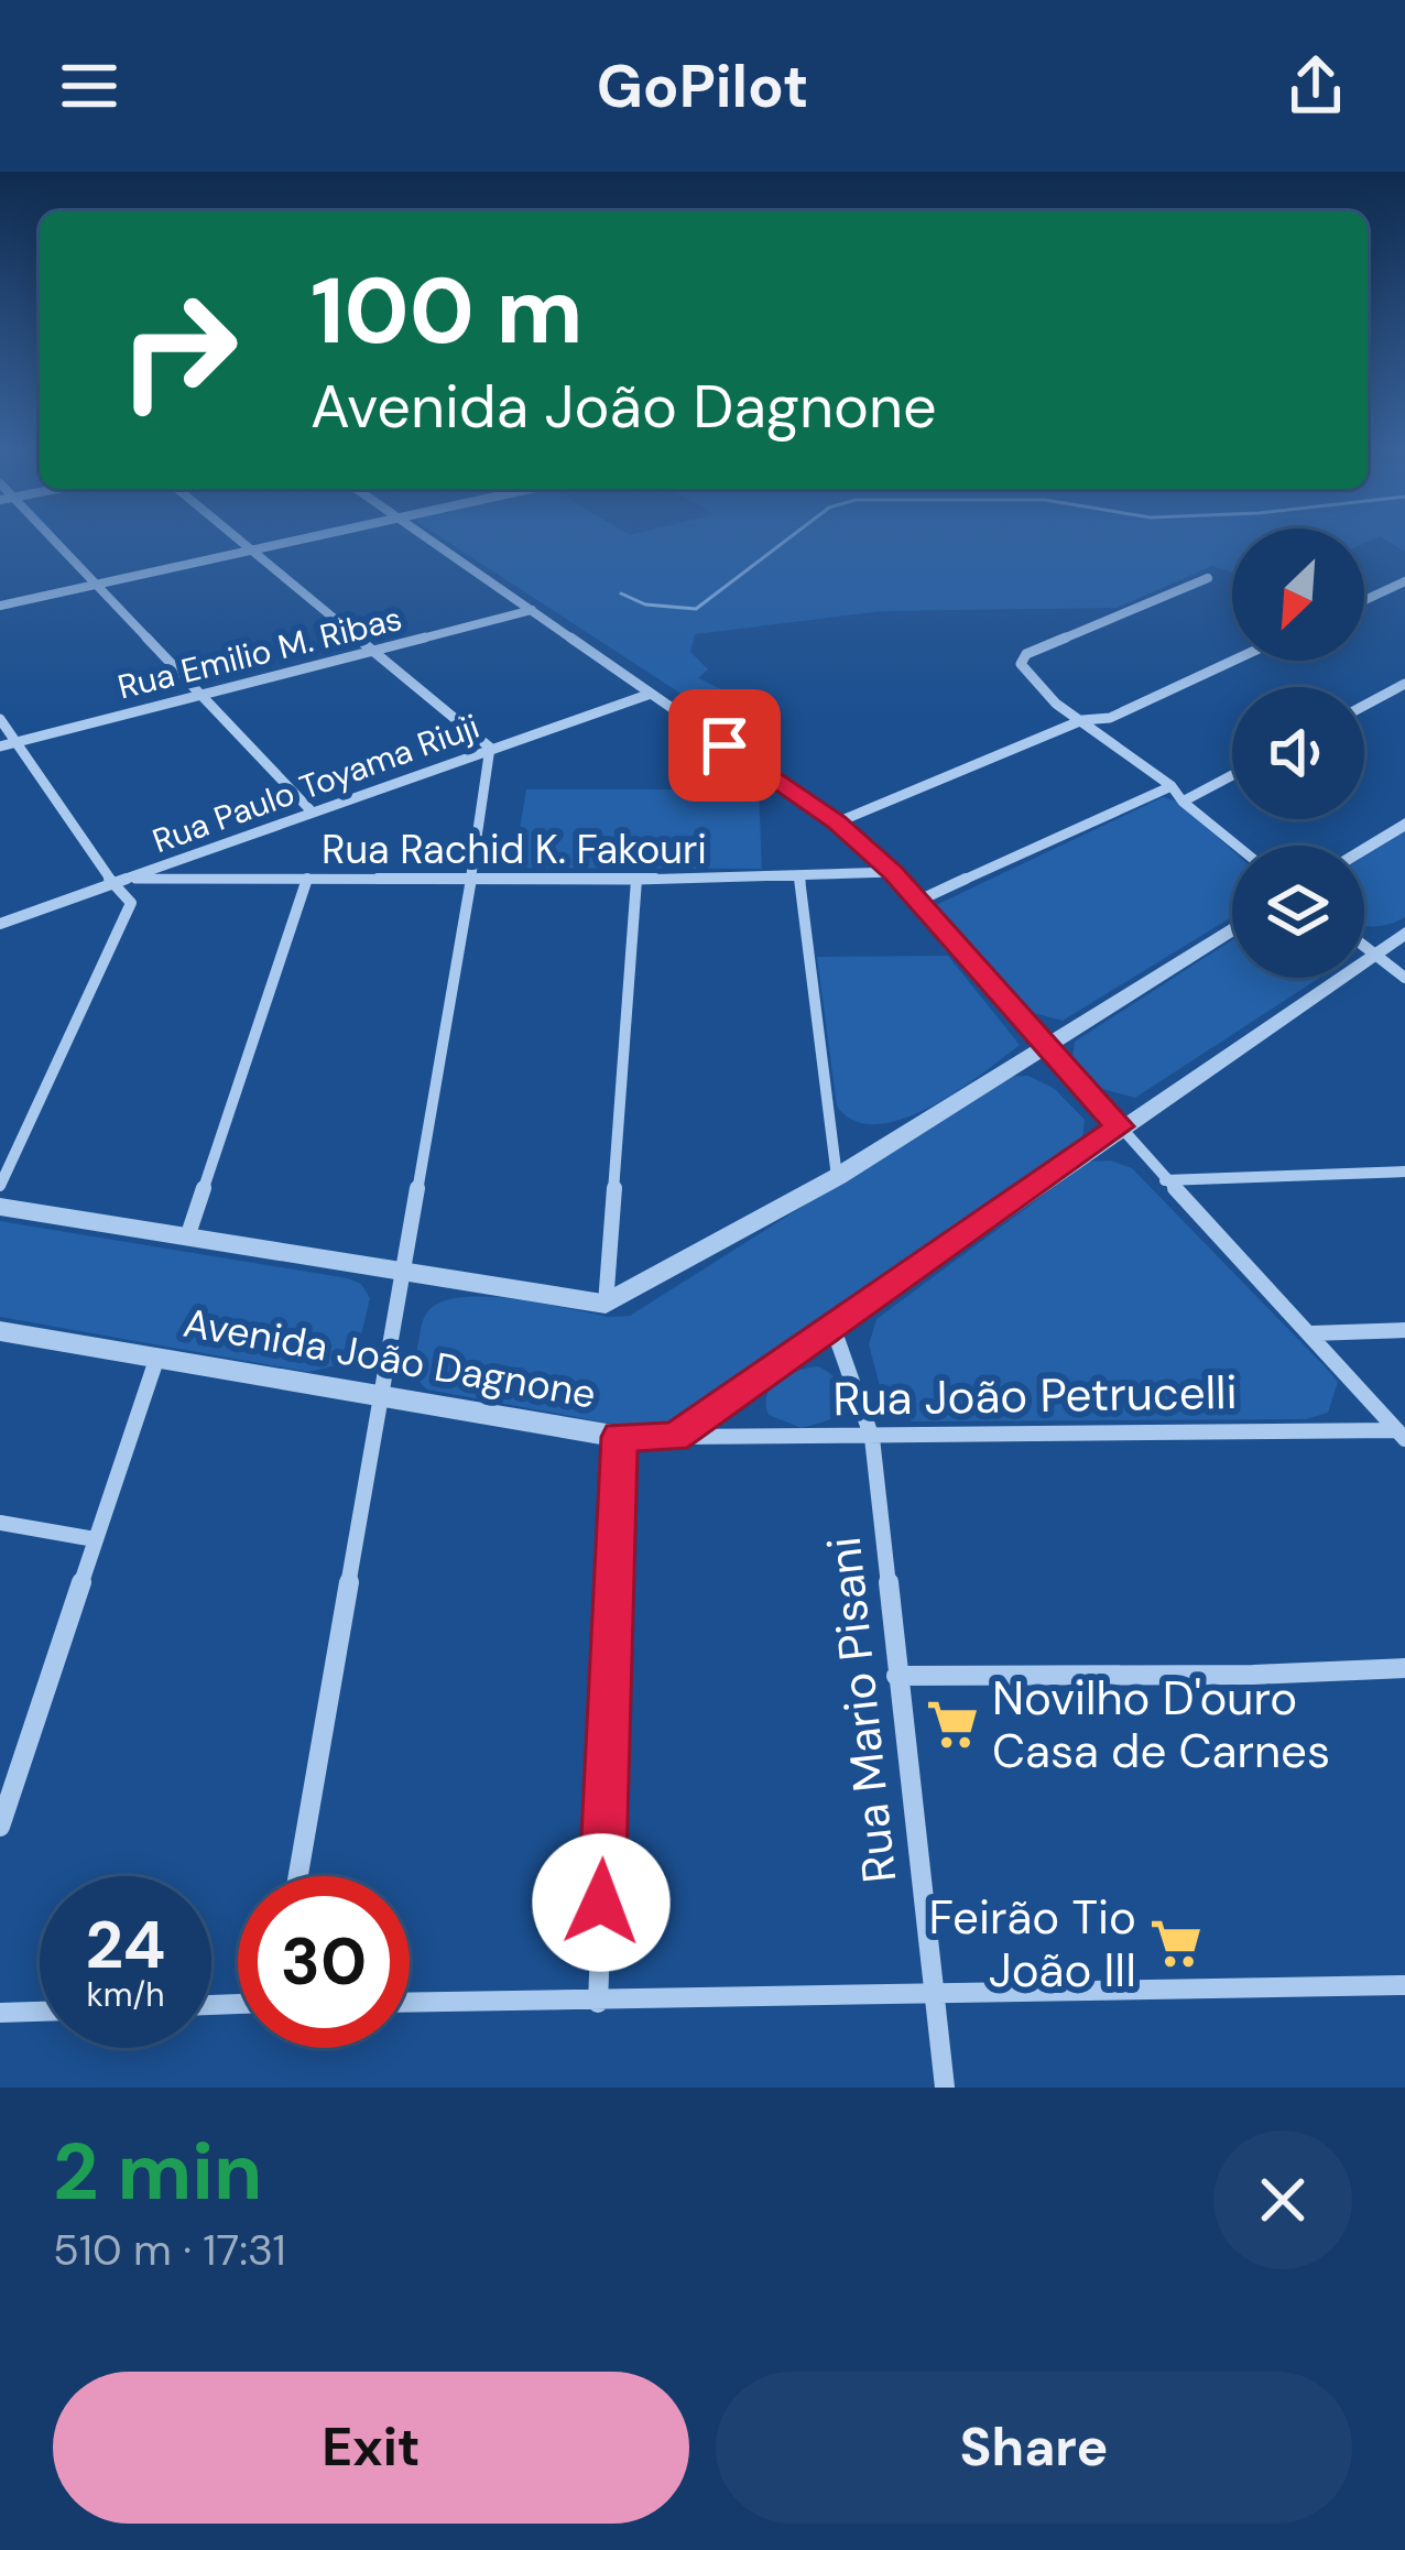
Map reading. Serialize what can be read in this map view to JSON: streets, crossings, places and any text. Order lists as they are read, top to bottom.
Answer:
{
  "streets": {
    "street": [
      "Rua Emilio M. Ribas",
      "Rua Paulo Toyama Riuji",
      "Rua Rachid K. Fakouri",
      "Avenida João Dagnone",
      "Rua João Petrucelli",
      "Rua Mario Pisani"
    ]
  },
  "crossings": [
    ["Rua Paulo Toyama Riuji", "Rua Rachid K. Fakouri"],
    ["Avenida João Dagnone", "Rua João Petrucelli"],
    ["Rua João Petrucelli", "Rua Mario Pisani"]
  ],
  "places": {
    "supermarket": ["Novilho D'ouro Casa de Carnes", "Feirão Tio João III"]
  },
  "north": "bottom left",
  "page": {
    "header": "GoPilot",
    "turn": ["100 m", "Avenida João Dagnone"],
    "speed": "24 km/h",
    "limit": "30",
    "heading": ["2 min", "510 m · 17:31"],
    "buttons": ["Exit", "Share"]
  }
}
